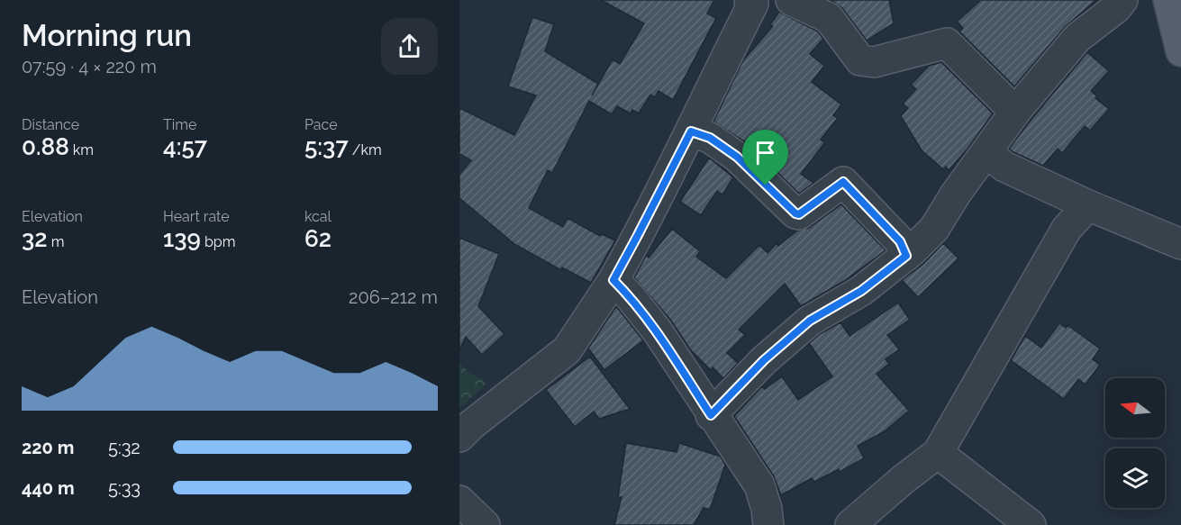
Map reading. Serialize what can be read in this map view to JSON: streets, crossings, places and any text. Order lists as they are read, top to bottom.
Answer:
{
  "north": "left",
  "page": {
    "heading": ["Morning run", "07:59 · 4 × 220 m"],
    "stats": [
      ["Distance", "0.88 km"],
      ["Time", "4:57"],
      ["Pace", "5:37 /km"],
      ["Elevation", "32 m"],
      ["Heart rate", "139 bpm"],
      ["kcal", "62"]
    ],
    "chart": ["Elevation", "206–212 m"],
    "list": [
      {
        "name": "220 m",
        "note": "5:32"
      },
      {
        "name": "440 m",
        "note": "5:33"
      }
    ]
  }
}
